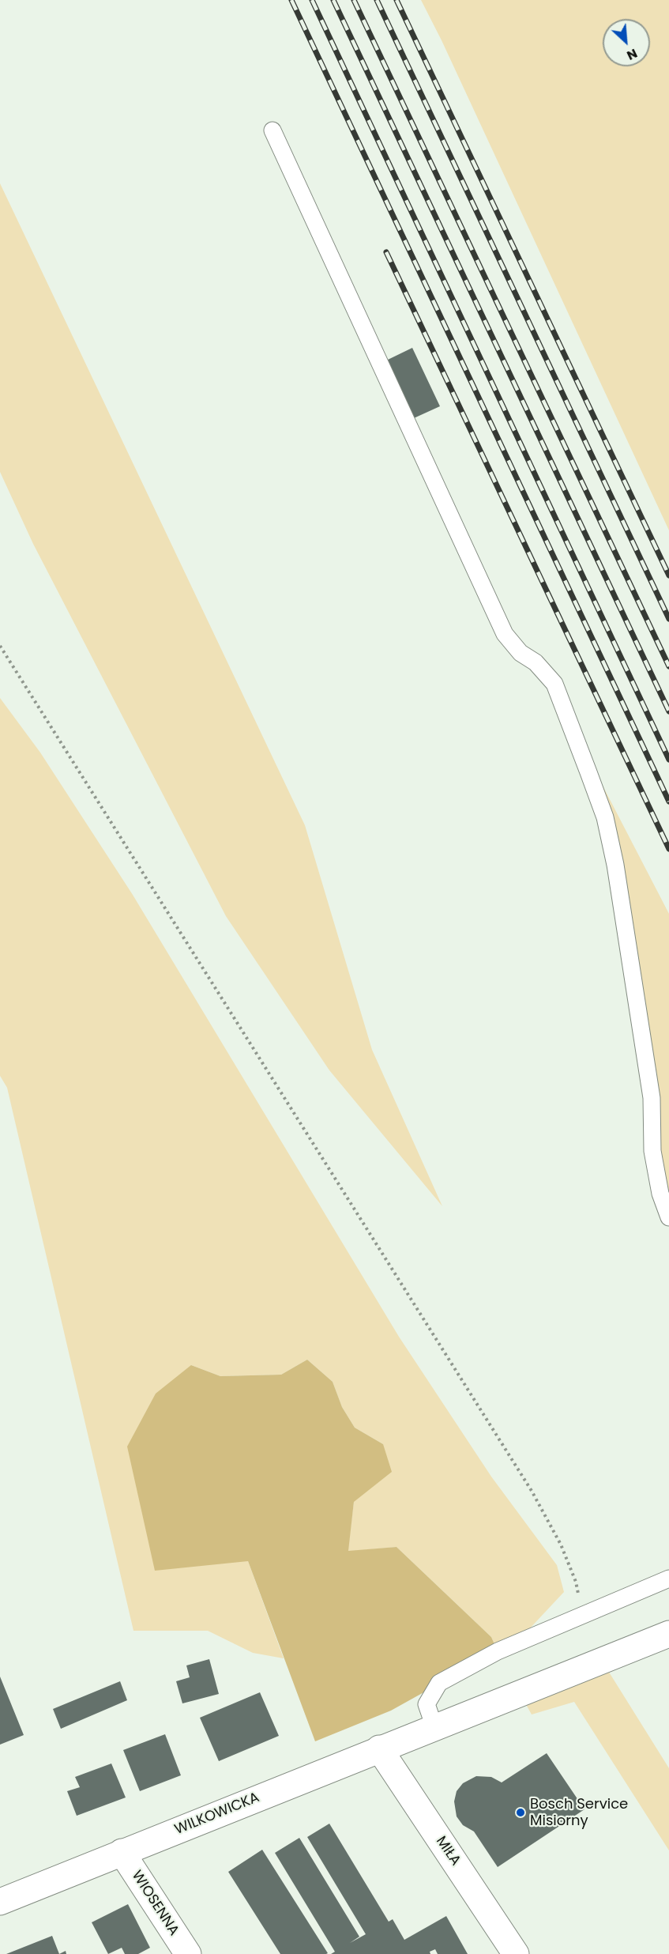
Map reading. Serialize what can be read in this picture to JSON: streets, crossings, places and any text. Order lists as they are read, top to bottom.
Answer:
{
  "streets": {
    "main road": ["WILKOWICKA", "MIŁA", "WIOSENNA"]
  },
  "crossings": [
    ["WILKOWICKA", "MIŁA"],
    ["WILKOWICKA", "WIOSENNA"]
  ],
  "places": ["Bosch Service Misiorny"],
  "north": "bottom right"
}
